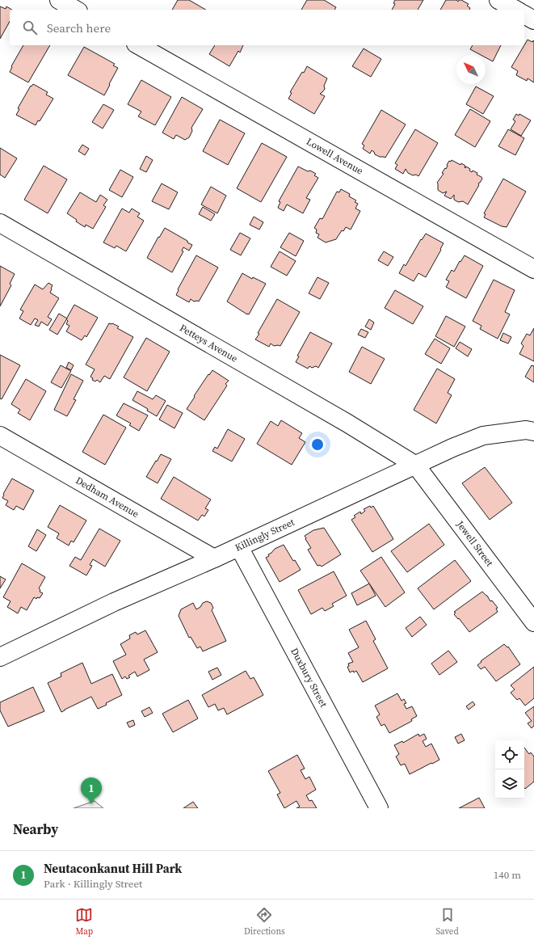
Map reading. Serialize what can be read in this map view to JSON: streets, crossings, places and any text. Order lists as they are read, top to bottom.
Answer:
{
  "streets": {
    "street": [
      "Lowell Avenue",
      "Petteys Avenue",
      "Dedham Avenue",
      "Killingly Street",
      "Jewell Street",
      "Duxbury Street"
    ]
  },
  "crossings": [
    ["Petteys Avenue", "Killingly Street"],
    ["Petteys Avenue", "Jewell Street"],
    ["Dedham Avenue", "Killingly Street"],
    ["Killingly Street", "Jewell Street"],
    ["Killingly Street", "Duxbury Street"]
  ],
  "north": "top left",
  "page": {
    "search": "Search here",
    "pins": "1",
    "heading": "Nearby",
    "list": [
      {
        "mark": "1",
        "name": "Neutaconkanut Hill Park",
        "note": "Park · Killingly Street",
        "value": "140 m"
      }
    ],
    "nav": ["Map", "Directions", "Saved"]
  }
}
